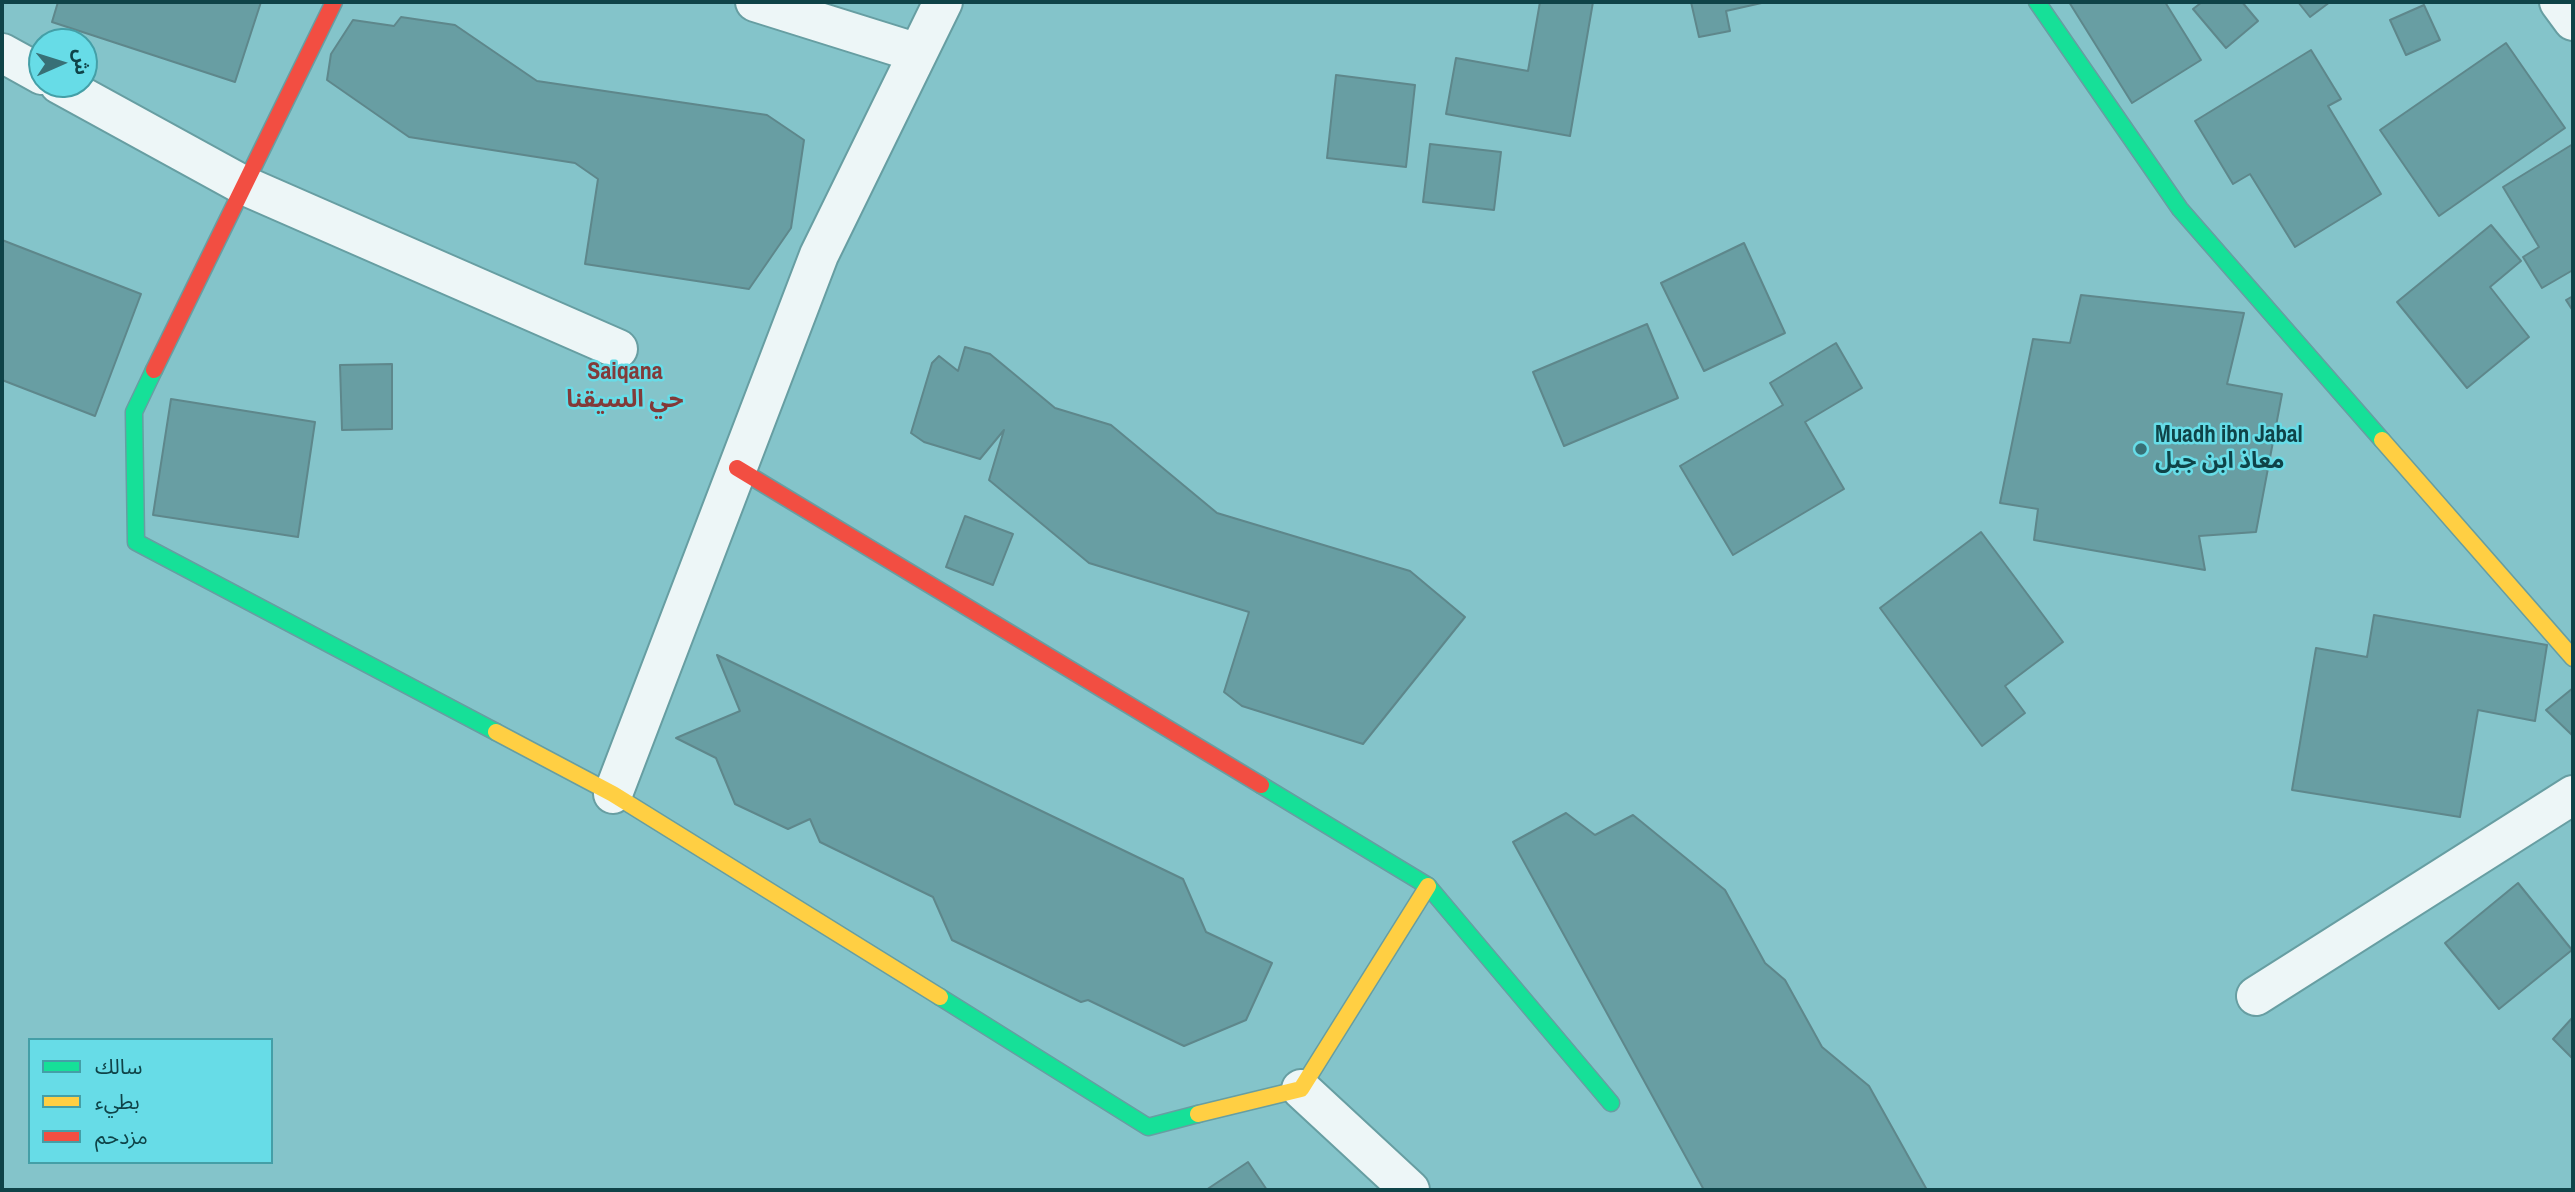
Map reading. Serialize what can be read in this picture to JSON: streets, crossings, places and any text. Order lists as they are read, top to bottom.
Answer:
{
  "districts": ["Saiqana حي السيقنا"],
  "places": ["Muadh ibn Jabal معاذ ابن جبل"],
  "legend": ["سالك", "بطيء", "مزدحم"],
  "north": "right"
}
